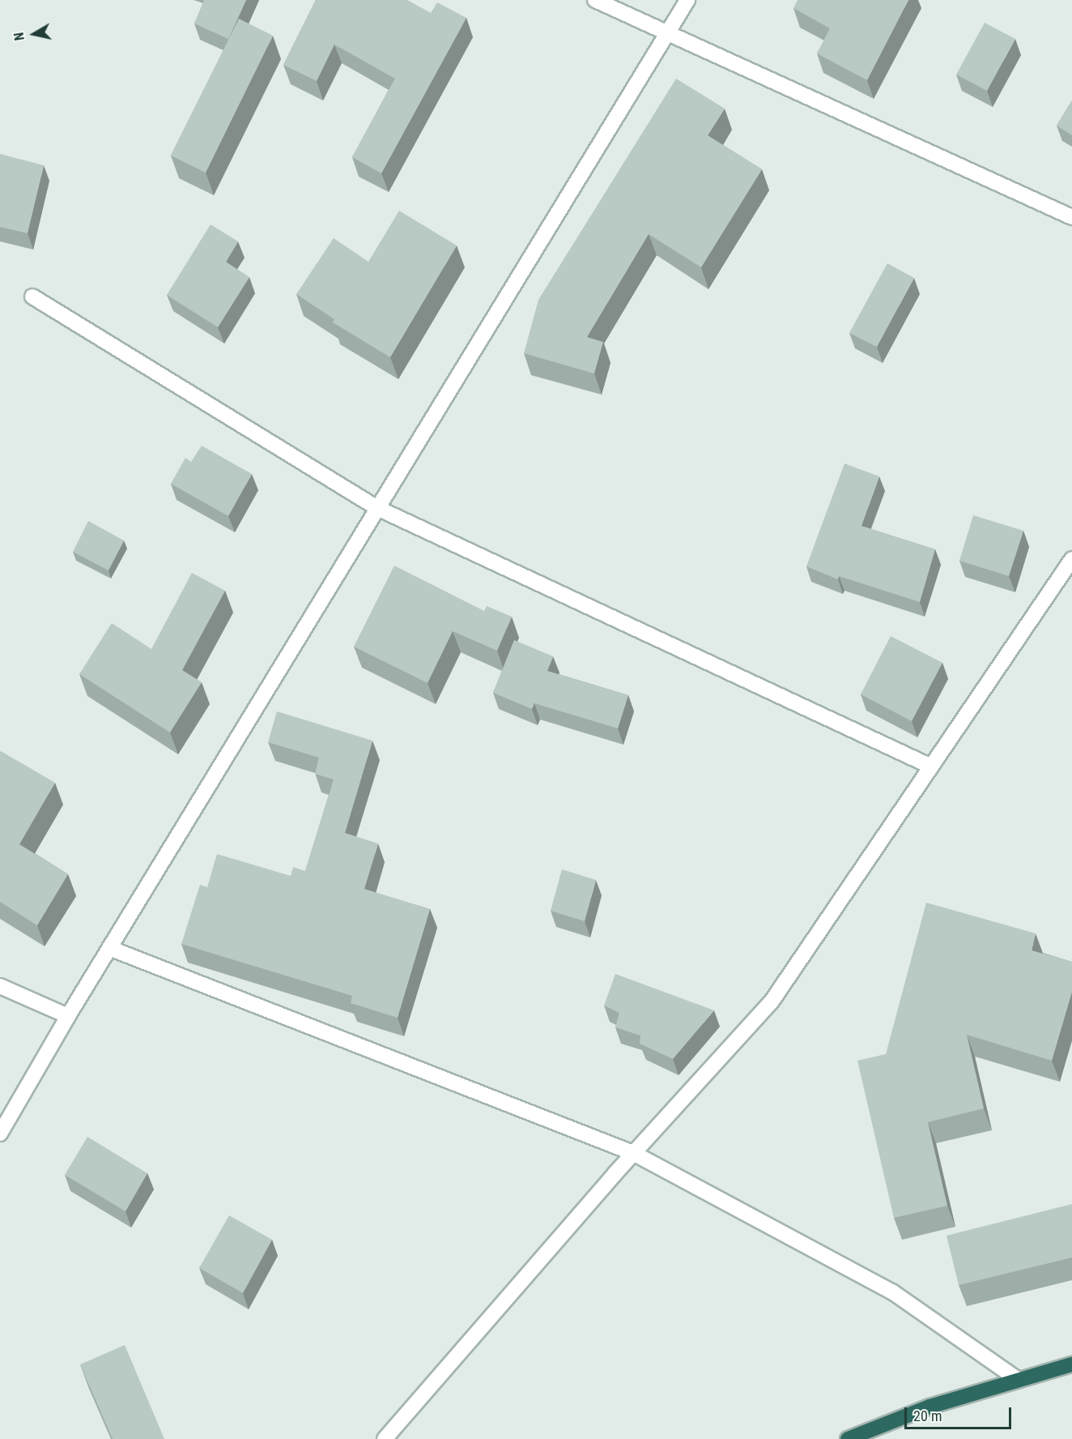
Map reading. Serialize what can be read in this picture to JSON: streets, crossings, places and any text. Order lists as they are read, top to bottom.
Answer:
{
  "scale_bar": "20 m",
  "north": "left"
}
